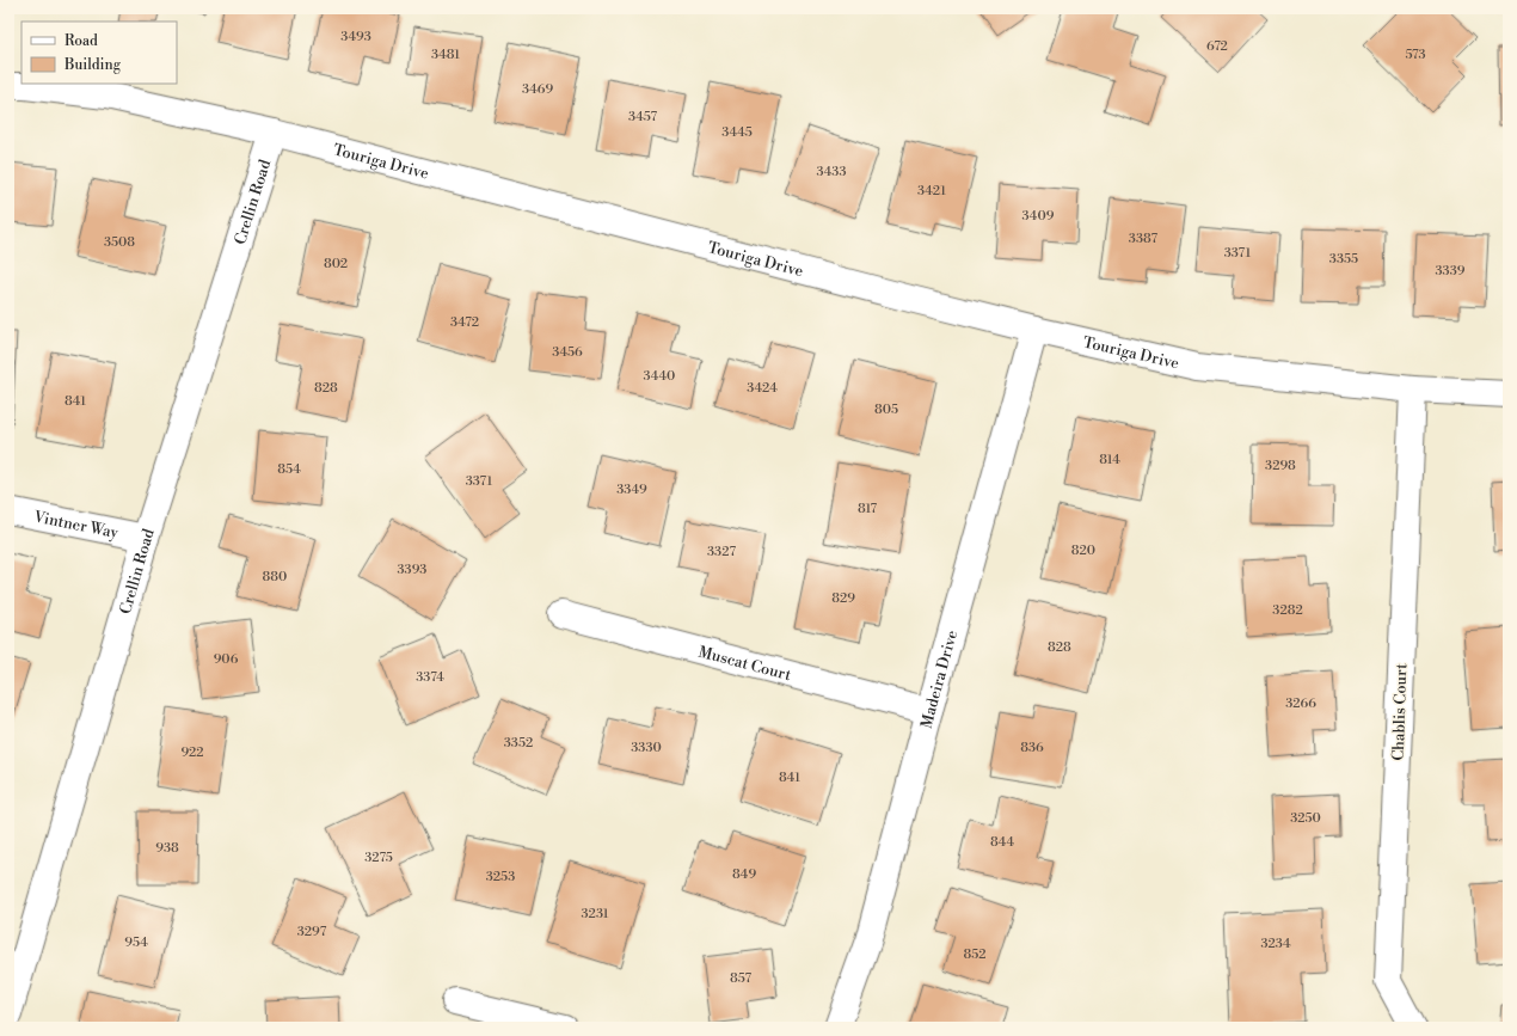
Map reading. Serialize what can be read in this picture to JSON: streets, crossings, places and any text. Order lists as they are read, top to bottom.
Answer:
{
  "streets": {
    "street": [
      "Touriga Drive",
      "Crellin Road",
      "Vintner Way",
      "Muscat Court",
      "Madeira Drive",
      "Chablis Court"
    ]
  },
  "crossings": [
    ["Touriga Drive", "Crellin Road"],
    ["Touriga Drive", "Madeira Drive"],
    ["Touriga Drive", "Chablis Court"],
    ["Crellin Road", "Vintner Way"],
    ["Muscat Court", "Madeira Drive"]
  ],
  "house_numbers": [
    "3493",
    "672",
    "3481",
    "573",
    "3469",
    "3457",
    "3445",
    "3433",
    "3421",
    "3409",
    "3387",
    "3508",
    "3371",
    "3355",
    "802",
    "3339",
    "3472",
    "3456",
    "3440",
    "828",
    "3424",
    "841",
    "805",
    "814",
    "3298",
    "854",
    "3371",
    "3349",
    "817",
    "820",
    "3327",
    "3393",
    "880",
    "829",
    "3282",
    "828",
    "906",
    "3374",
    "3266",
    "3352",
    "3330",
    "836",
    "922",
    "841",
    "3250",
    "844",
    "938",
    "3275",
    "849",
    "3253",
    "3231",
    "3297",
    "954",
    "3234",
    "852",
    "857"
  ],
  "legend": ["Road", "Building"]
}
